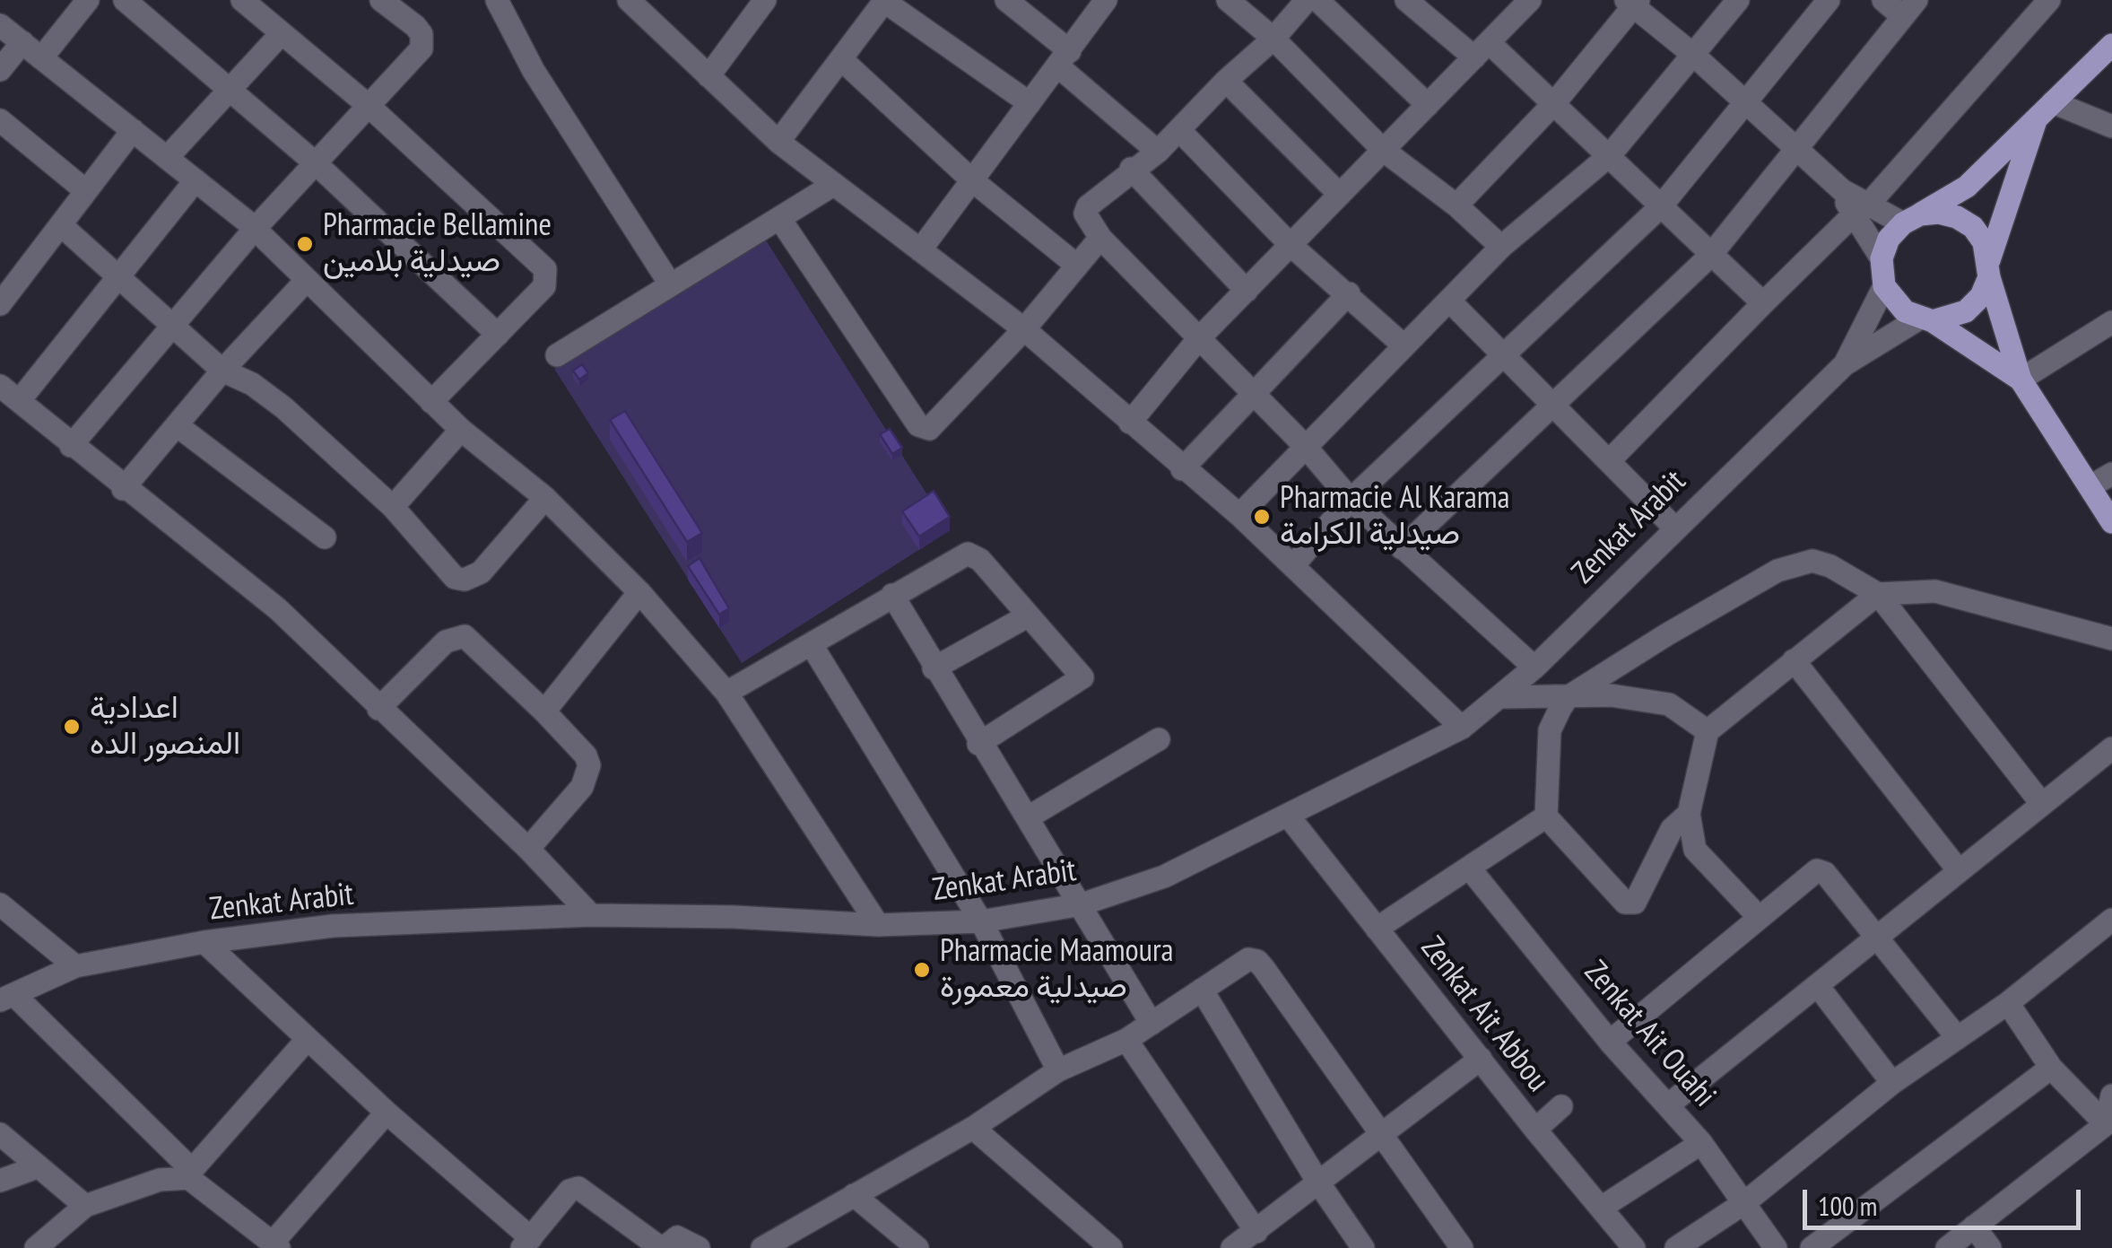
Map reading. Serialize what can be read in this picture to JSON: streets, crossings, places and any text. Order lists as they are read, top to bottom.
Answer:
{
  "streets": {
    "street": ["Zenkat Arabit", "Zenkat Ait Abbou", "Zenkat Ait Ouahi"]
  },
  "crossings": [
    ["Zenkat Arabit", "Zenkat Ait Abbou"]
  ],
  "places": [
    "Pharmacie Bellamine صيدلية بلامين",
    "Pharmacie Al Karama صيدلية الكرامة",
    "اعدادية المنصور الده",
    "Pharmacie Maamoura صيدلية معمورة"
  ],
  "scale_bar": "100 m"
}
